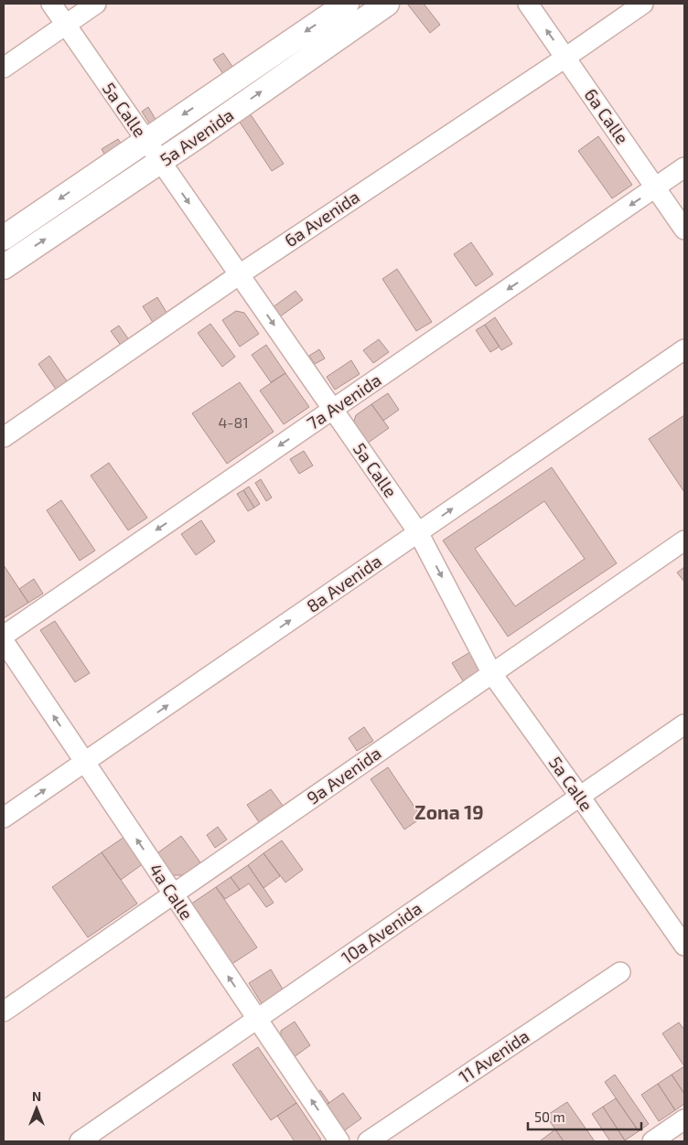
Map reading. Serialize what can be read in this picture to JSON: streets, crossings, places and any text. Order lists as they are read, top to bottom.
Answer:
{
  "streets": {
    "main road": ["5a Avenida"],
    "street": [
      "5a Calle",
      "6a Calle",
      "6a Avenida",
      "7a Avenida",
      "8a Avenida",
      "9a Avenida",
      "4a Calle",
      "10a Avenida",
      "11 Avenida"
    ]
  },
  "crossings": [
    ["5a Calle", "5a Avenida"],
    ["5a Calle", "6a Avenida"],
    ["5a Calle", "7a Avenida"],
    ["5a Calle", "8a Avenida"],
    ["5a Calle", "9a Avenida"],
    ["5a Calle", "10a Avenida"],
    ["6a Calle", "6a Avenida"],
    ["6a Calle", "7a Avenida"],
    ["8a Avenida", "4a Calle"],
    ["9a Avenida", "4a Calle"],
    ["4a Calle", "10a Avenida"]
  ],
  "one_way": [
    "5a Calle",
    "7a Avenida",
    "8a Avenida",
    "4a Calle"
  ],
  "districts": ["Zona 19"],
  "house_numbers": ["4-81"],
  "scale_bar": "50 m",
  "north": "top"
}
